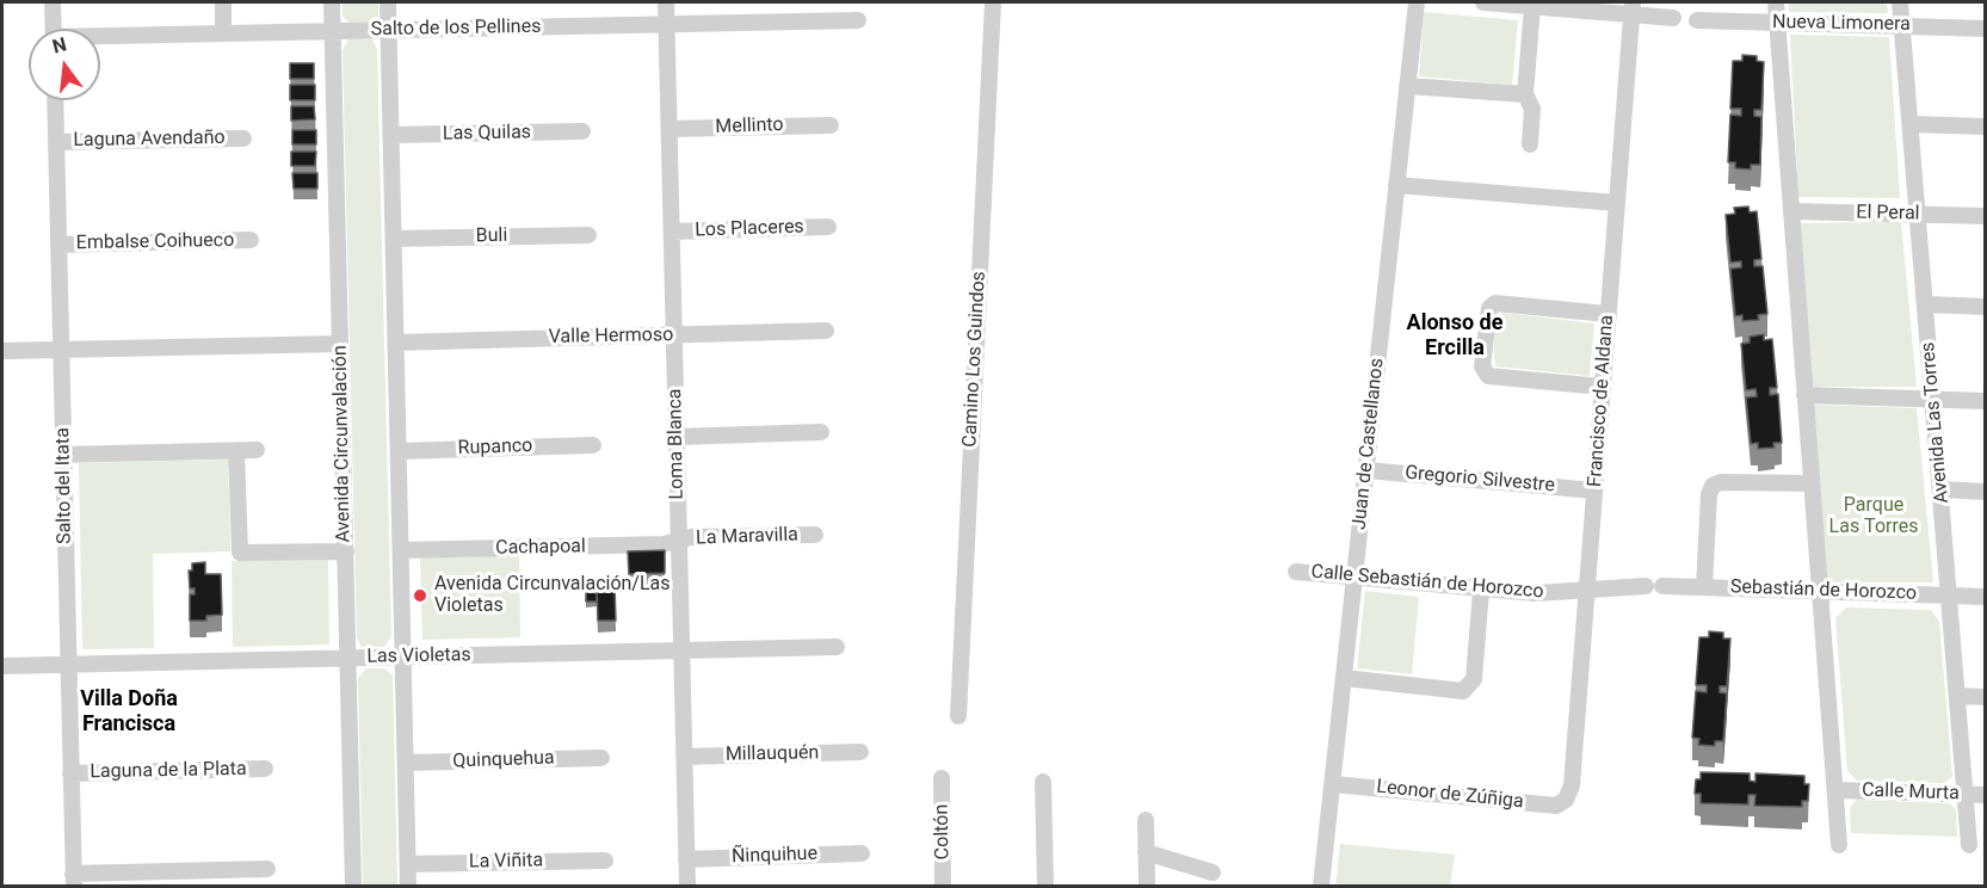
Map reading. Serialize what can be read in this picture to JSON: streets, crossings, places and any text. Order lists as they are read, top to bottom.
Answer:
{
  "streets": {
    "street": [
      "Nueva Limonera",
      "Salto de los Pellines",
      "Mellinto",
      "Las Quilas",
      "Laguna Avendaño",
      "El Peral",
      "Los Placeres",
      "Buli",
      "Embalse Coihueco",
      "Valle Hermoso",
      "Camino Los Guindos",
      "Francisco de Aldana",
      "Avenida Las Torres",
      "Avenida Circunvalación",
      "Loma Blanca",
      "Juan de Castellanos",
      "Rupanco",
      "Gregorio Silvestre",
      "Salto del Itata",
      "La Maravilla",
      "Cachapoal",
      "Calle Sebastián de Horozco",
      "Sebastián de Horozco",
      "Las Violetas",
      "Millauquén",
      "Quinquehua",
      "Laguna de la Plata",
      "Calle Murta",
      "Leonor de Zúñiga",
      "Coltón",
      "Ñinquihue",
      "La Viñita"
    ]
  },
  "crossings": [
    ["Nueva Limonera", "Avenida Las Torres"],
    ["Salto de los Pellines", "Avenida Circunvalación"],
    ["Salto de los Pellines", "Loma Blanca"],
    ["Mellinto", "Loma Blanca"],
    ["Laguna Avendaño", "Salto del Itata"],
    ["El Peral", "Avenida Las Torres"],
    ["Los Placeres", "Loma Blanca"],
    ["Embalse Coihueco", "Salto del Itata"],
    ["Valle Hermoso", "Loma Blanca"],
    ["Francisco de Aldana", "Gregorio Silvestre"],
    ["Francisco de Aldana", "Calle Sebastián de Horozco"],
    ["Francisco de Aldana", "Leonor de Zúñiga"],
    ["Avenida Las Torres", "Sebastián de Horozco"],
    ["Avenida Las Torres", "Calle Murta"],
    ["Avenida Circunvalación", "Las Violetas"],
    ["Loma Blanca", "La Maravilla"],
    ["Loma Blanca", "Cachapoal"],
    ["Loma Blanca", "Las Violetas"],
    ["Loma Blanca", "Millauquén"],
    ["Loma Blanca", "Ñinquihue"],
    ["Juan de Castellanos", "Gregorio Silvestre"],
    ["Juan de Castellanos", "Calle Sebastián de Horozco"],
    ["Juan de Castellanos", "Leonor de Zúñiga"],
    ["Salto del Itata", "Las Violetas"],
    ["Salto del Itata", "Laguna de la Plata"],
    ["La Maravilla", "Cachapoal"]
  ],
  "districts": ["Alonso de Ercilla", "Villa Doña Francisca"],
  "parks": ["Parque Las Torres"],
  "places": ["Avenida Circunvalación/Las Violetas"],
  "north": "top"
}
